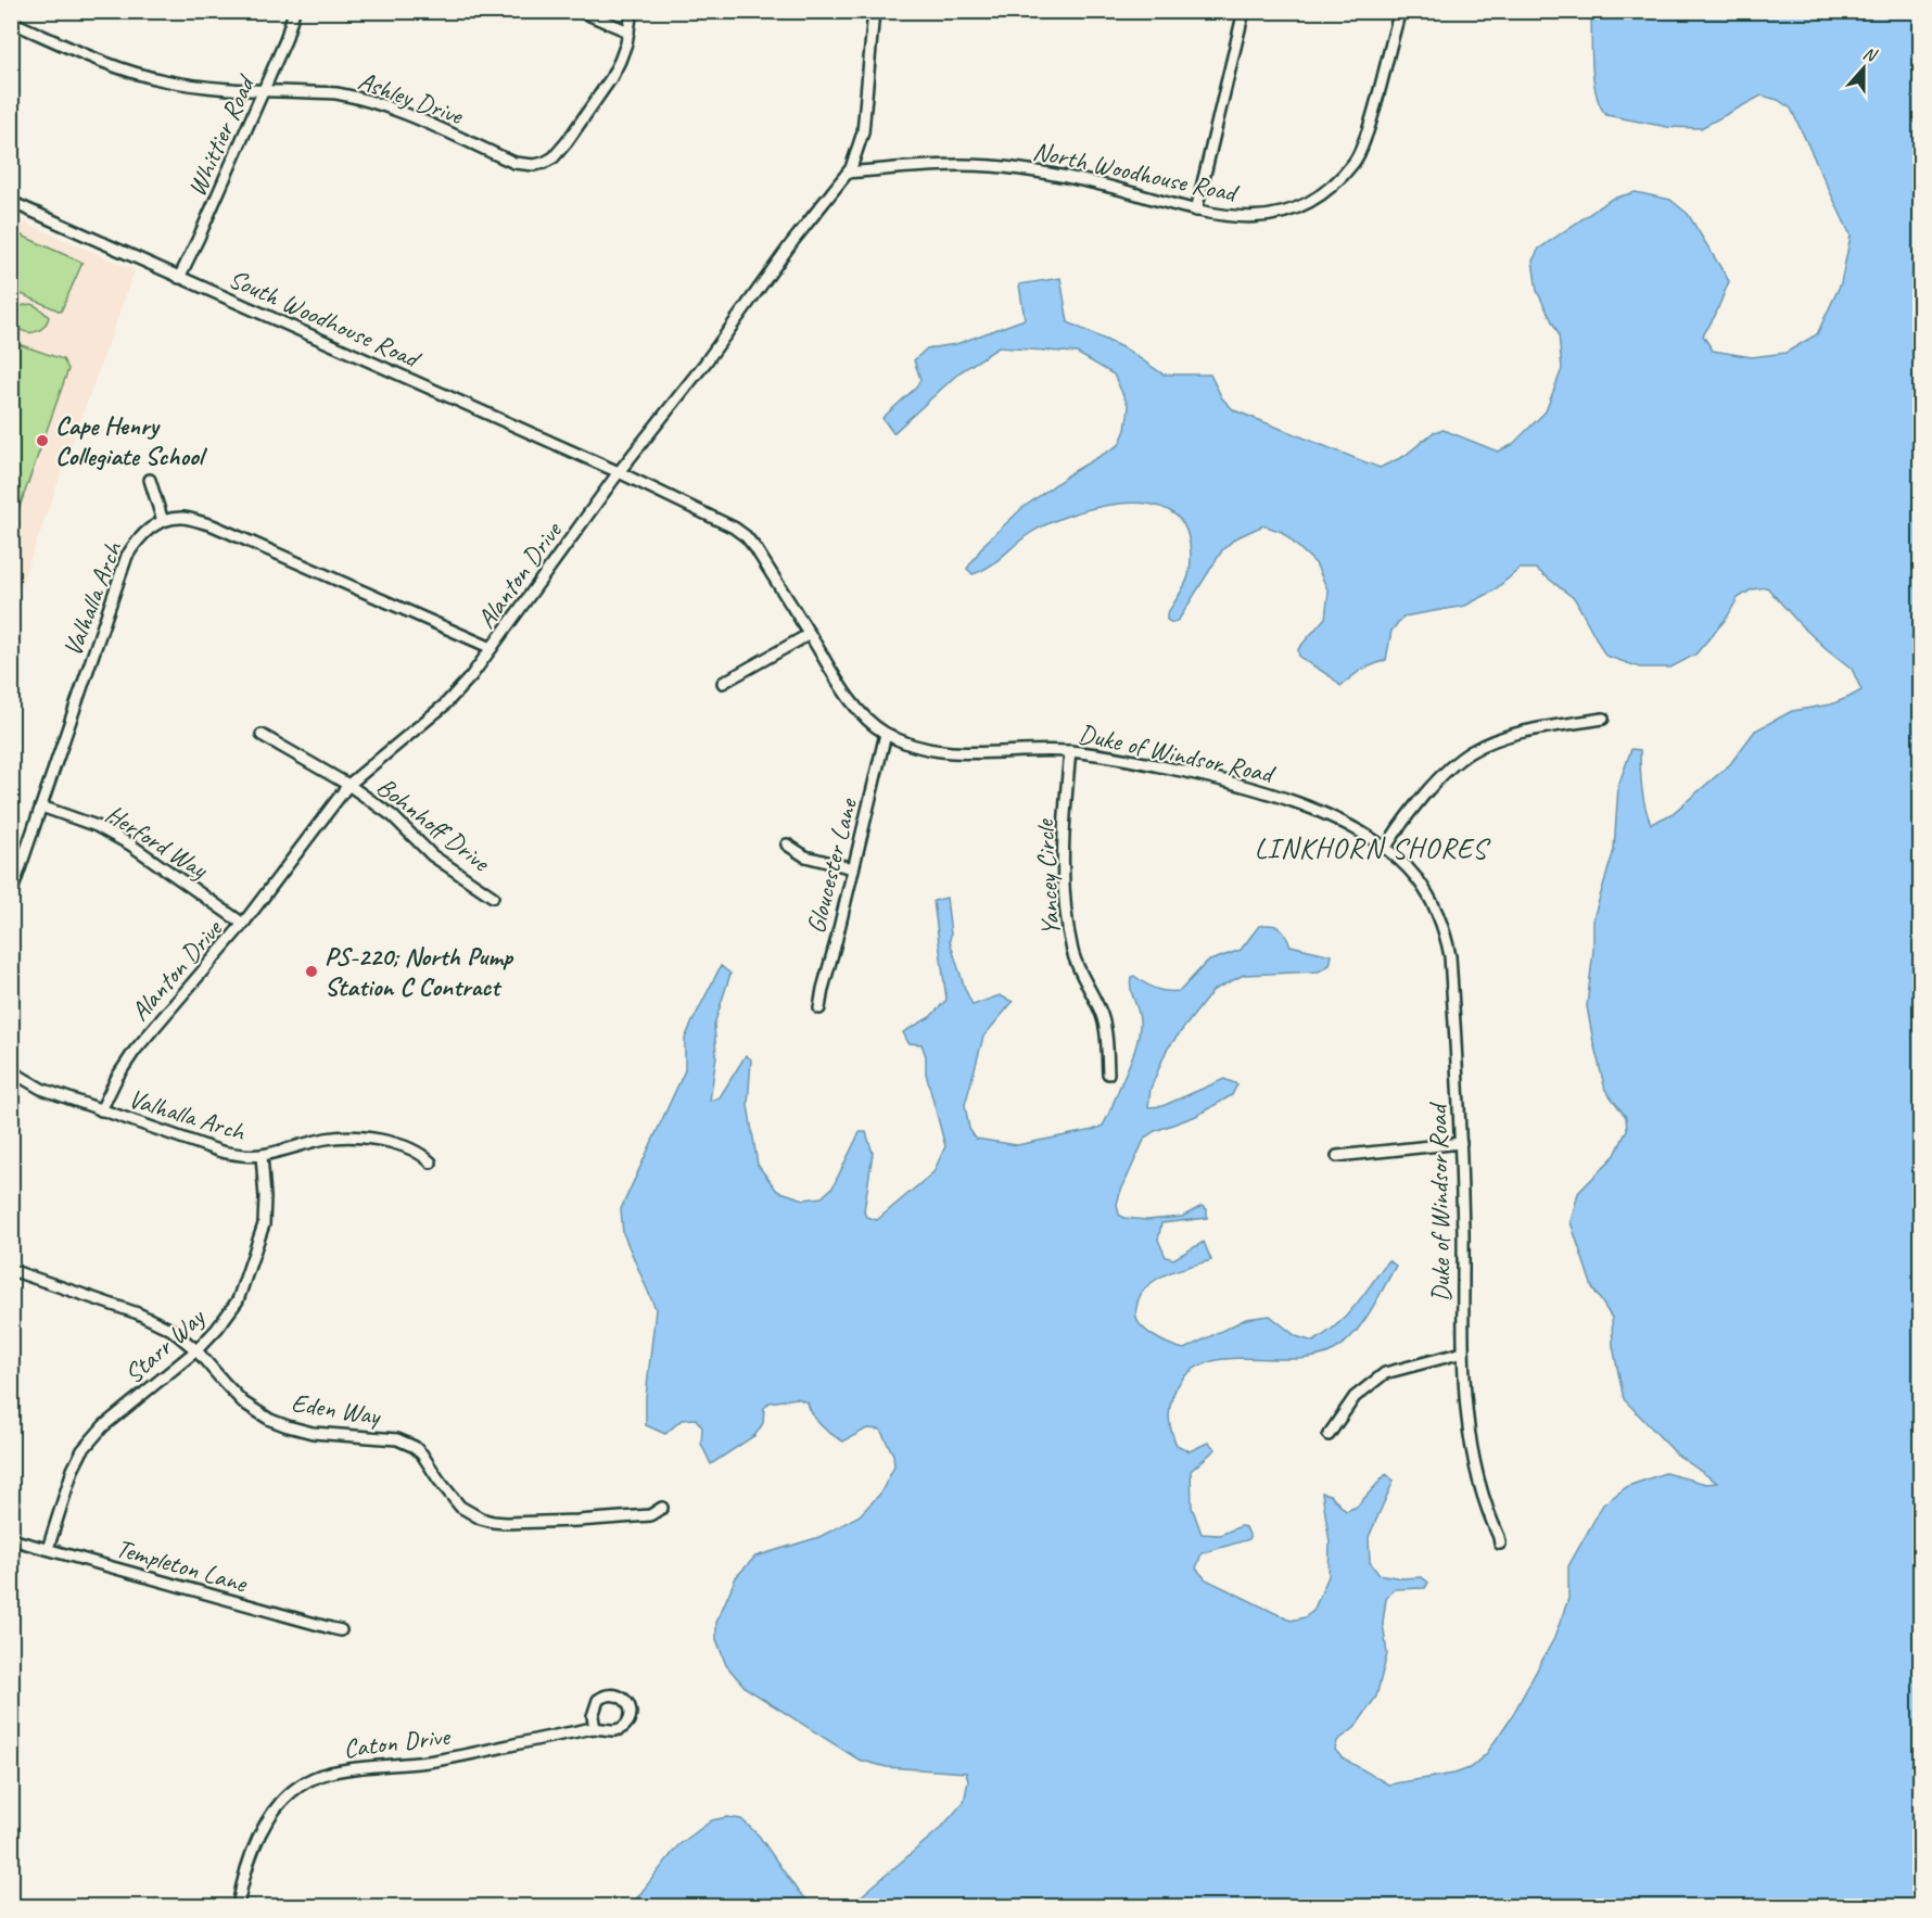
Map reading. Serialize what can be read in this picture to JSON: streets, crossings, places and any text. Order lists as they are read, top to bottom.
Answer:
{
  "streets": {
    "street": [
      "Ashley Drive",
      "Whittier Road",
      "North Woodhouse Road",
      "South Woodhouse Road",
      "Alanton Drive",
      "Valhalla Arch",
      "Duke of Windsor Road",
      "Bohnhoff Drive",
      "Herford Way",
      "Gloucester Lane",
      "Yancey Circle",
      "Starr Way",
      "Eden Way",
      "Templeton Lane",
      "Caton Drive"
    ]
  },
  "crossings": [
    ["Ashley Drive", "Whittier Road"],
    ["Whittier Road", "South Woodhouse Road"],
    ["North Woodhouse Road", "Alanton Drive"],
    ["South Woodhouse Road", "Alanton Drive"],
    ["South Woodhouse Road", "Duke of Windsor Road"],
    ["Alanton Drive", "Valhalla Arch"],
    ["Alanton Drive", "Duke of Windsor Road"],
    ["Alanton Drive", "Bohnhoff Drive"],
    ["Alanton Drive", "Herford Way"],
    ["Valhalla Arch", "Herford Way"],
    ["Valhalla Arch", "Starr Way"],
    ["Duke of Windsor Road", "Gloucester Lane"],
    ["Duke of Windsor Road", "Yancey Circle"],
    ["Starr Way", "Eden Way"],
    ["Starr Way", "Templeton Lane"]
  ],
  "districts": ["LINKHORN SHORES"],
  "places": ["Cape Henry Collegiate School", "PS-220; North Pump Station C Contract"],
  "north": "top"
}
